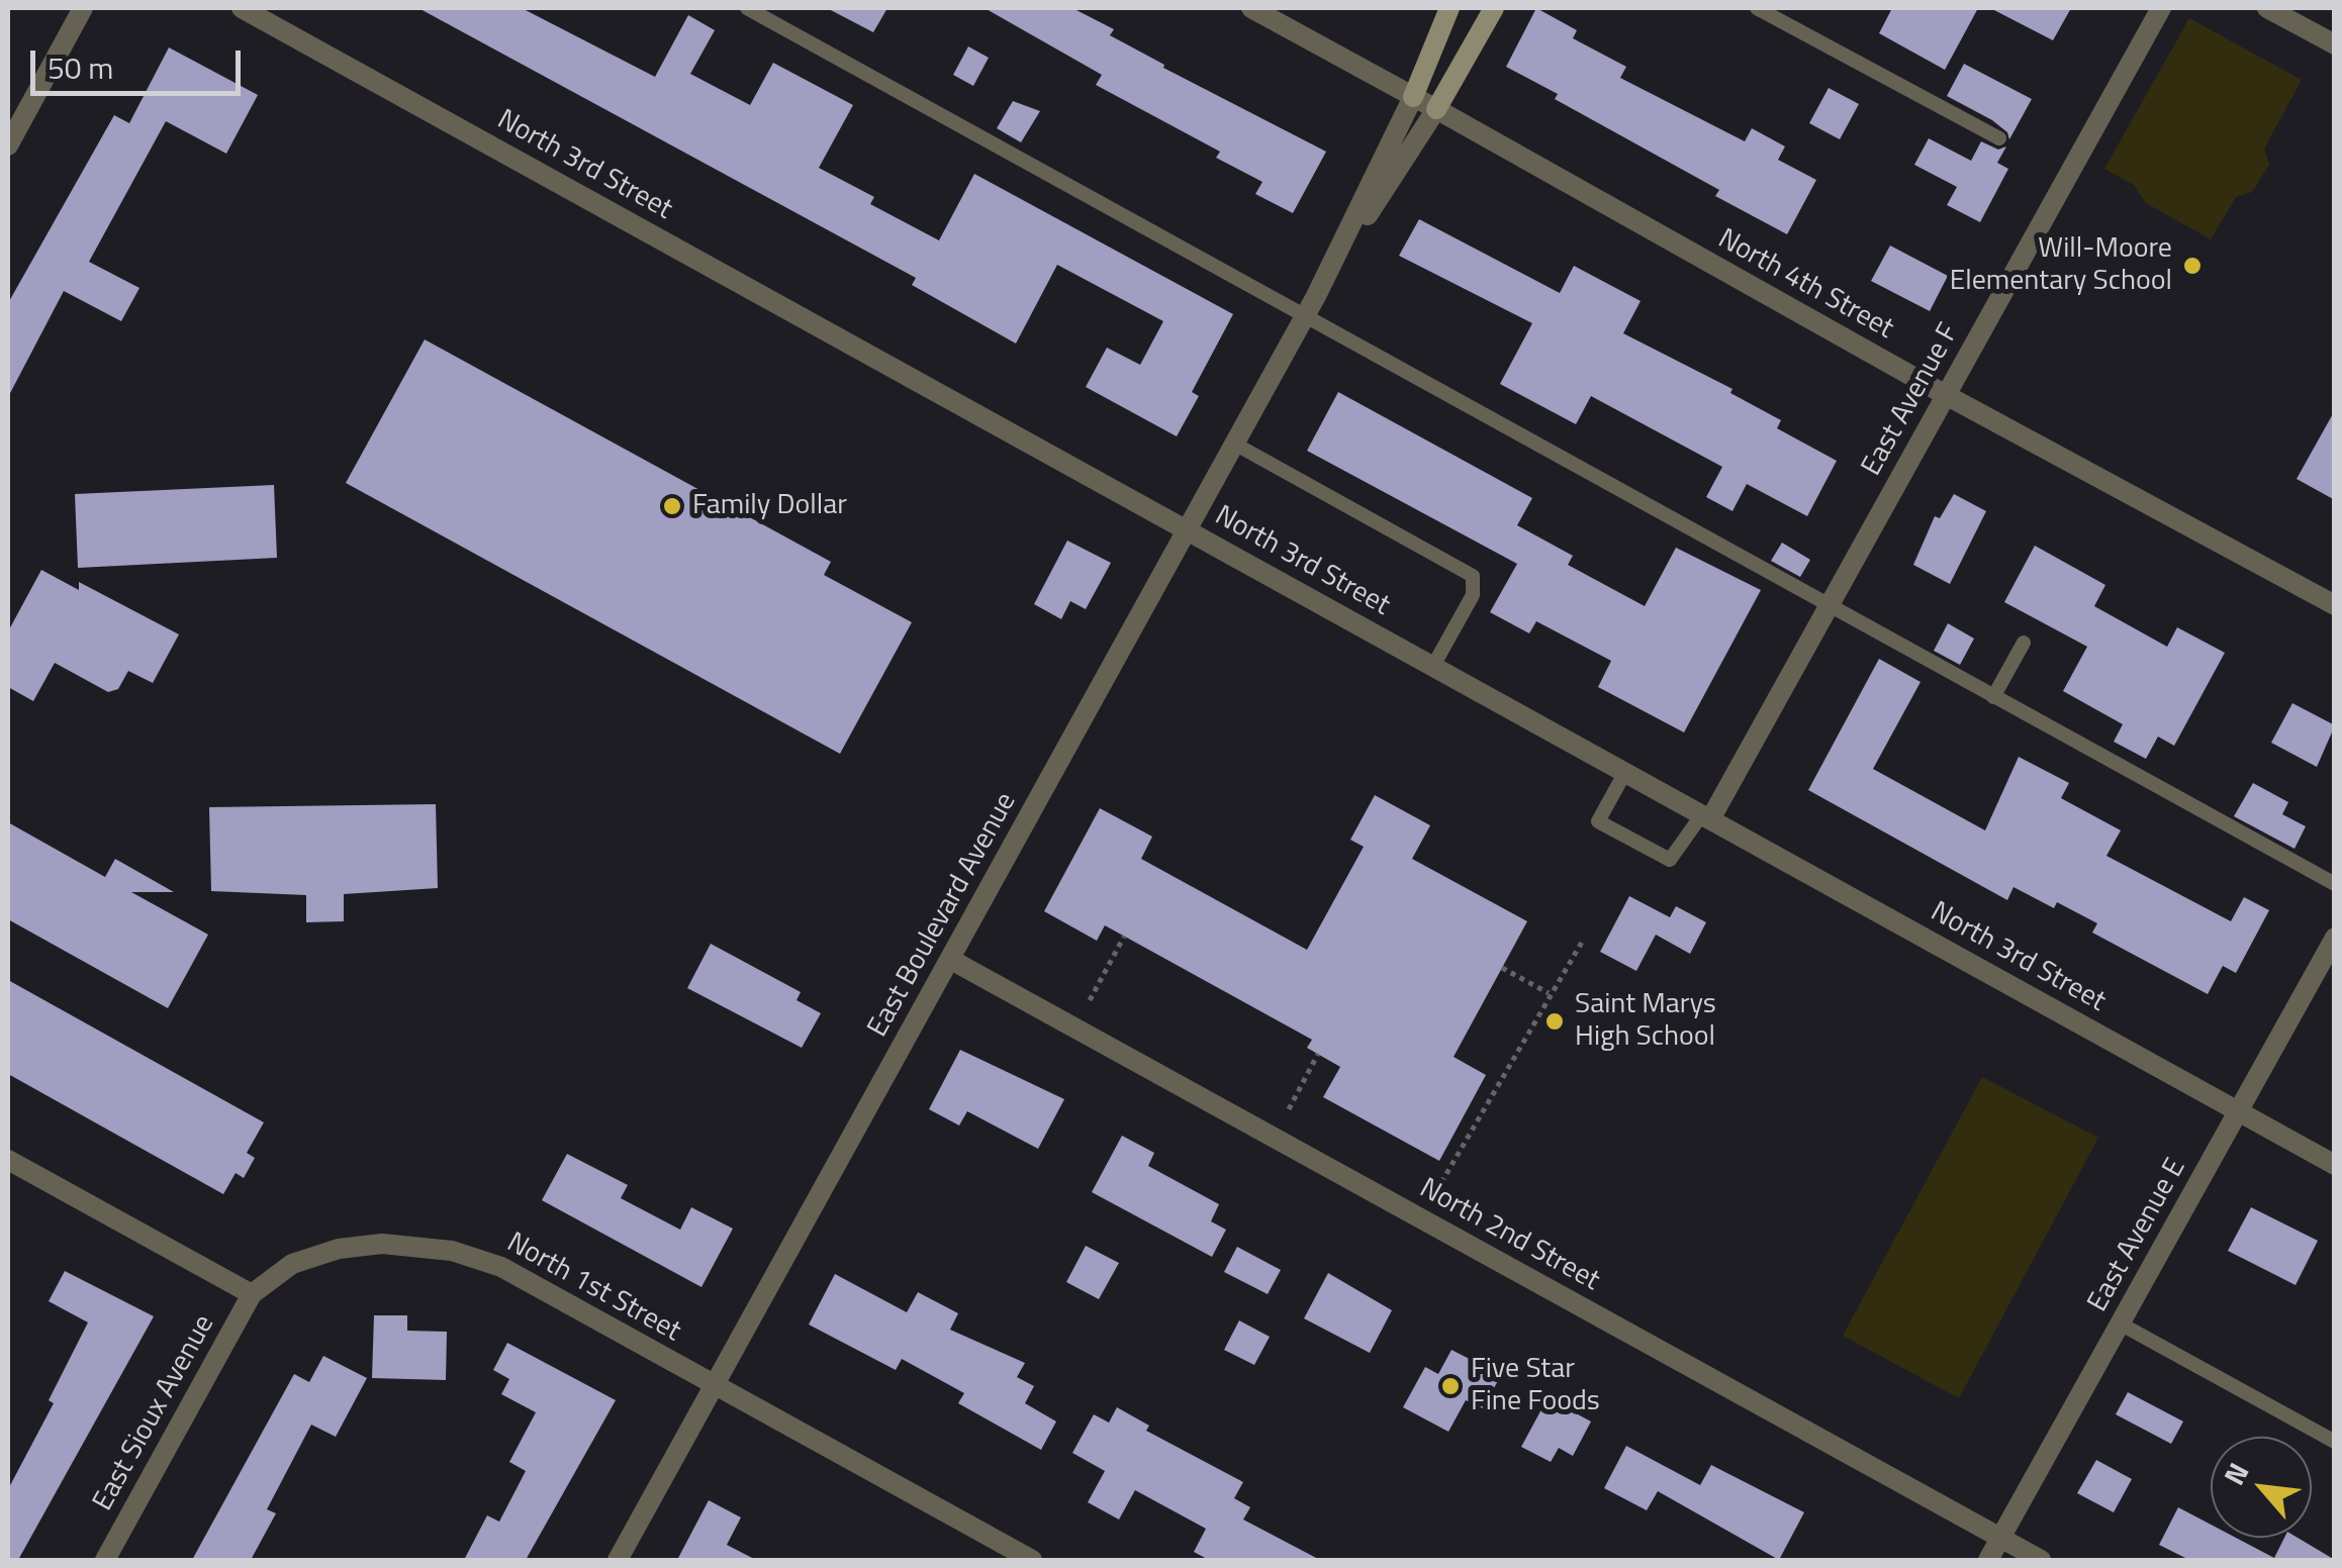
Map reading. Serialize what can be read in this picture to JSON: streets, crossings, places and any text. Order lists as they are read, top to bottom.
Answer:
{
  "streets": {
    "main road": ["East Boulevard Avenue"],
    "street": [
      "North 3rd Street",
      "North 4th Street",
      "East Avenue F",
      "North 2nd Street",
      "East Avenue E",
      "North 1st Street",
      "East Sioux Avenue"
    ]
  },
  "crossings": [
    ["North 3rd Street", "East Avenue F"],
    ["North 3rd Street", "East Boulevard Avenue"],
    ["North 3rd Street", "East Avenue E"],
    ["North 4th Street", "East Avenue F"],
    ["North 4th Street", "East Boulevard Avenue"],
    ["East Boulevard Avenue", "North 2nd Street"],
    ["East Boulevard Avenue", "North 1st Street"],
    ["North 2nd Street", "East Avenue E"],
    ["North 1st Street", "East Sioux Avenue"]
  ],
  "places": [
    "Will-Moore Elementary School",
    "Family Dollar",
    "Saint Marys High School",
    "Five Star Fine Foods"
  ],
  "scale_bar": "50 m",
  "north": "top left"
}
